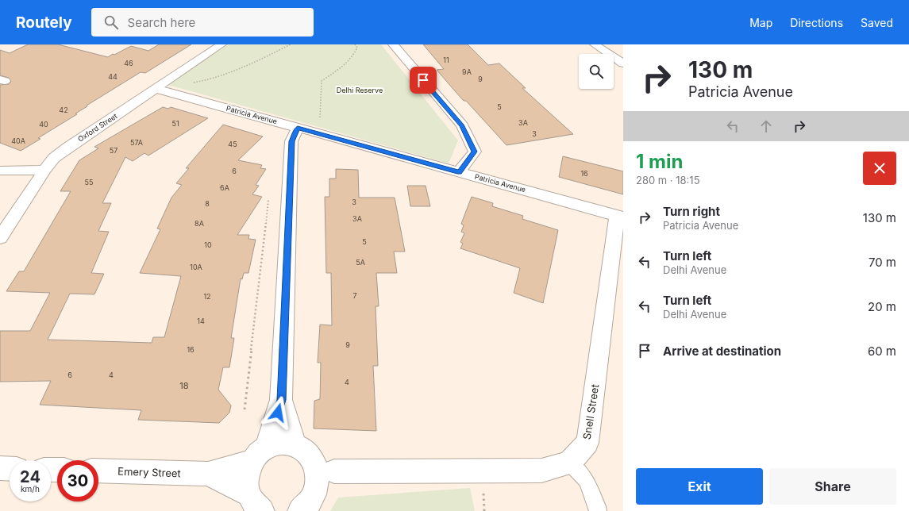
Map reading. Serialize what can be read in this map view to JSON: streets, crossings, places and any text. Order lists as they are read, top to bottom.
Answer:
{
  "streets": {
    "street": [
      "Patricia Avenue",
      "Oxford Street",
      "Snell Street",
      "Emery Street"
    ]
  },
  "crossings": [
    ["Patricia Avenue", "Oxford Street"],
    ["Patricia Avenue", "Snell Street"]
  ],
  "parks": ["Delhi Reserve"],
  "house_numbers": [
    "11",
    "46",
    "9A",
    "44",
    "9",
    "5",
    "42",
    "3A",
    "51",
    "40",
    "3",
    "40A",
    "57A",
    "45",
    "57",
    "6",
    "16",
    "55",
    "6A",
    "3",
    "8",
    "3A",
    "8A",
    "5",
    "10",
    "5A",
    "10A",
    "7",
    "12",
    "14",
    "9",
    "16",
    "6",
    "4",
    "4",
    "18"
  ],
  "page": {
    "header": "Routely",
    "search": "Search here",
    "nav": ["Map", "Directions", "Saved"],
    "turn": ["130 m", "Patricia Avenue"],
    "heading": ["1 min", "280 m · 18:15"],
    "list": [
      {
        "name": "Turn right",
        "note": "Patricia Avenue",
        "value": "130 m"
      },
      {
        "name": "Turn left",
        "note": "Delhi Avenue",
        "value": "70 m"
      },
      {
        "name": "Turn left",
        "note": "Delhi Avenue",
        "value": "20 m"
      },
      {
        "name": "Arrive at destination",
        "value": "60 m"
      }
    ],
    "speed": "24 km/h",
    "limit": "30",
    "buttons": ["Exit", "Share"]
  }
}
